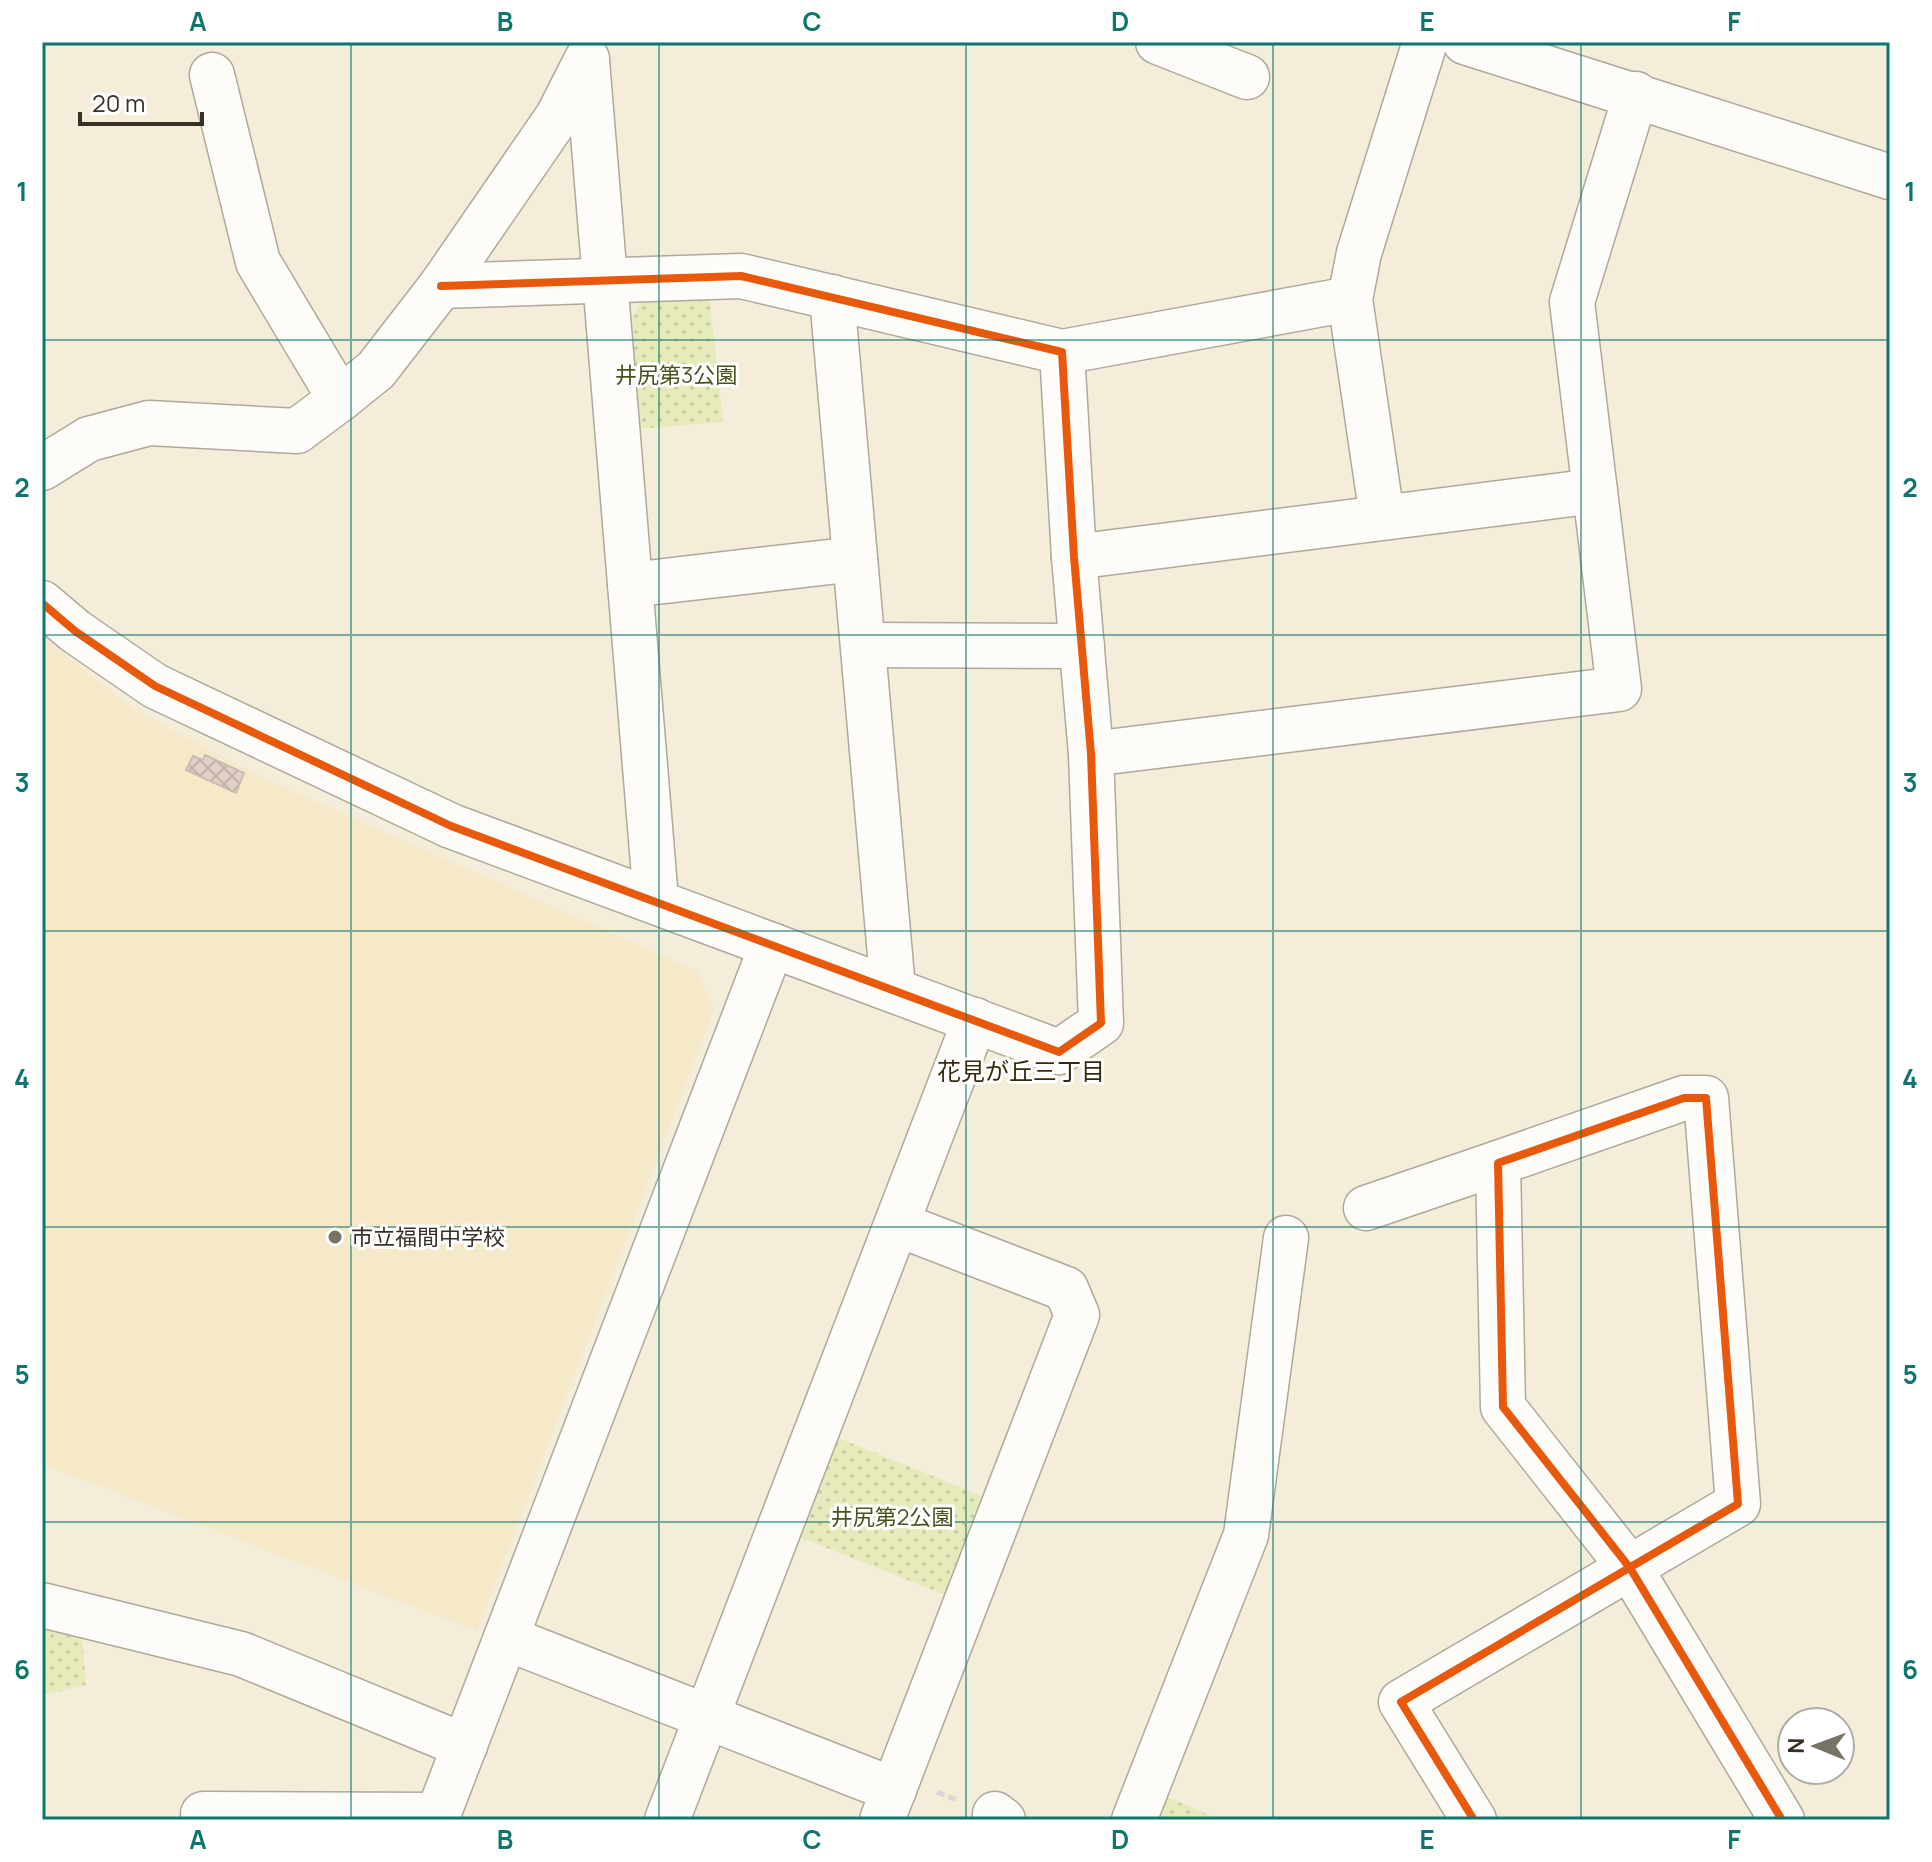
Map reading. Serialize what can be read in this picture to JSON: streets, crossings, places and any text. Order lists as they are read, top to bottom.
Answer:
{
  "districts": ["花見が丘三丁目"],
  "parks": ["井尻第3公園", "井尻第2公園"],
  "places": ["市立福間中学校"],
  "scale_bar": "20 m",
  "north": "left",
  "grid": {
    "columns": [
      "A",
      "B",
      "C",
      "D",
      "E",
      "F"
    ],
    "rows": [
      "1",
      "2",
      "3",
      "4",
      "5",
      "6"
    ]
  }
}
